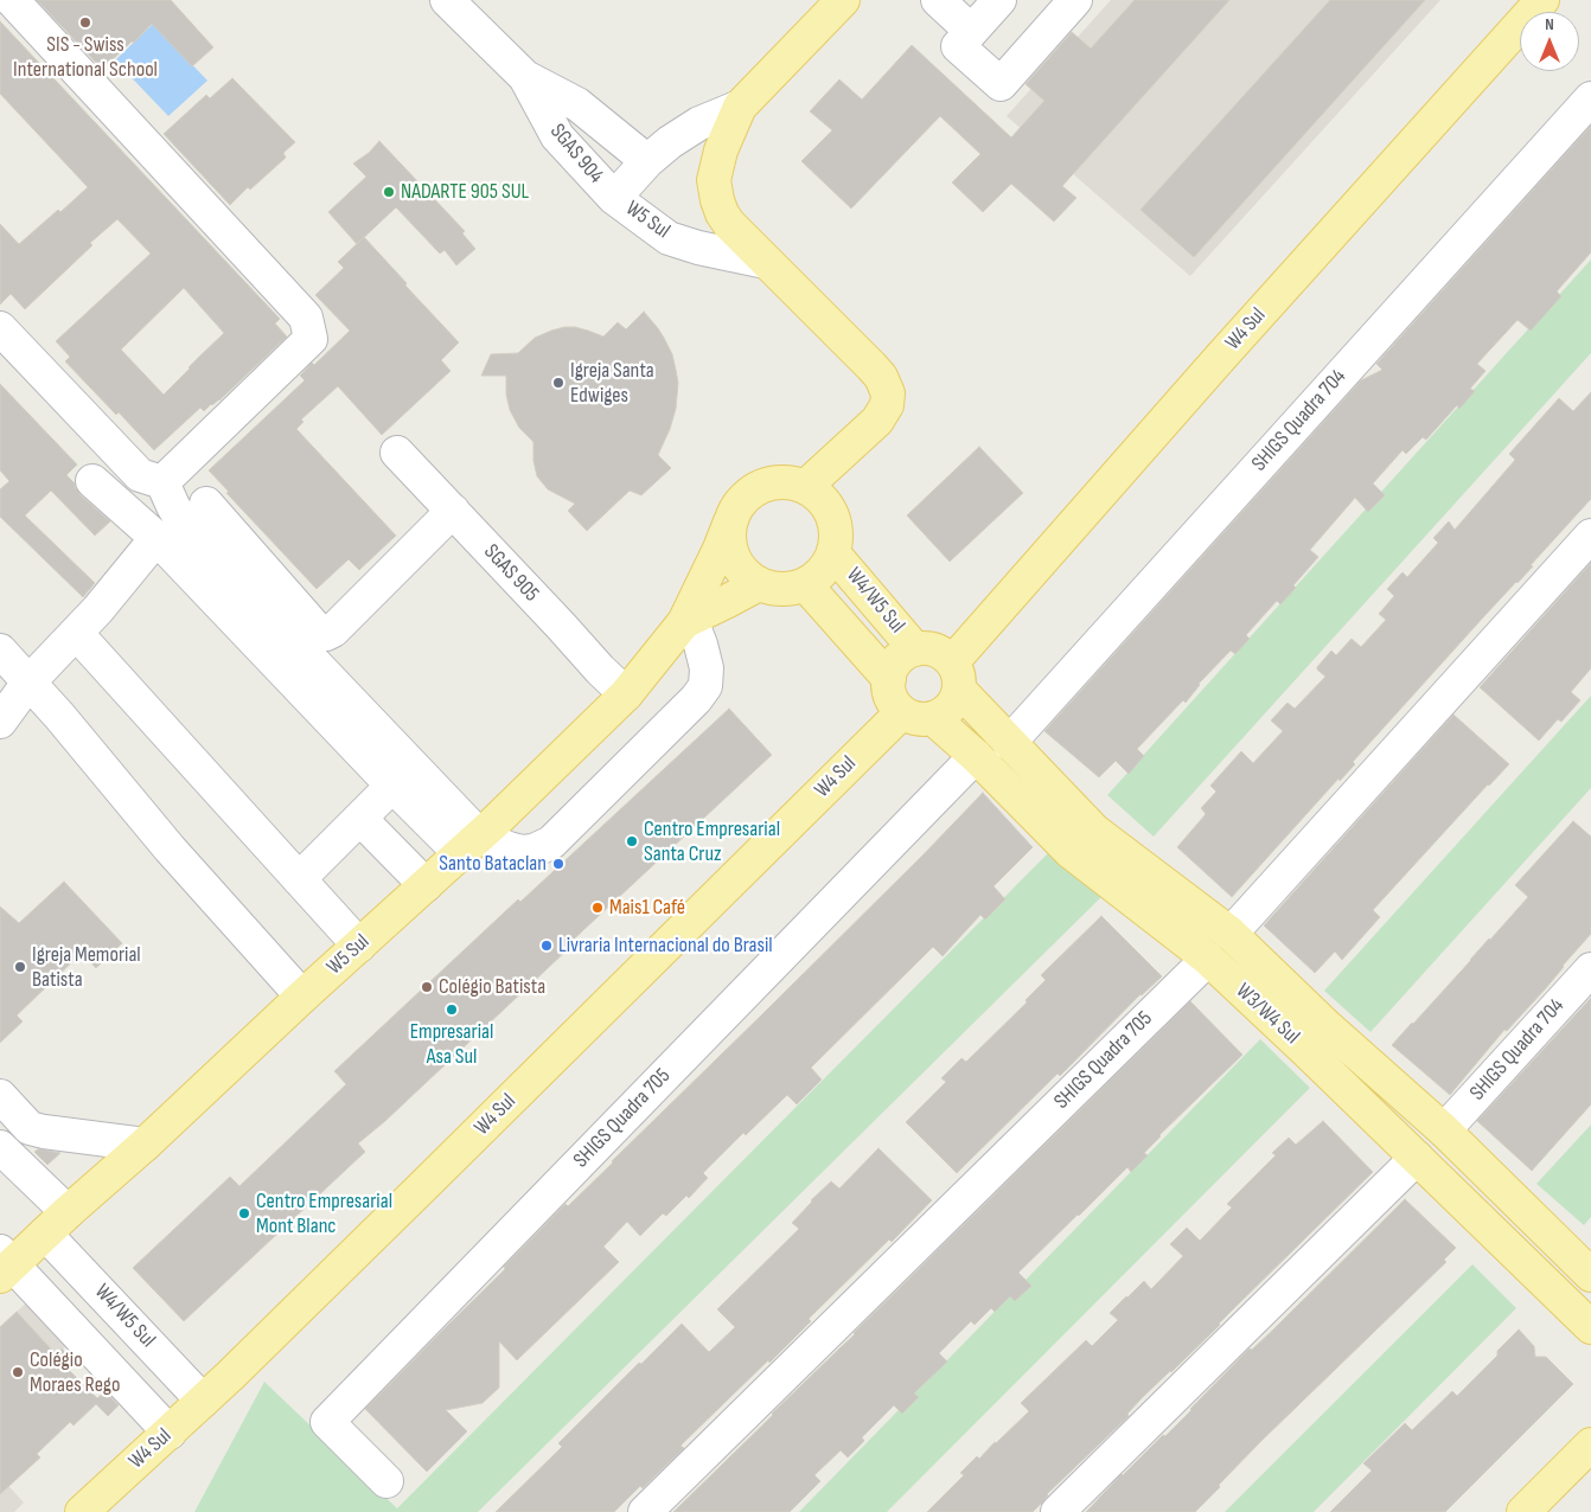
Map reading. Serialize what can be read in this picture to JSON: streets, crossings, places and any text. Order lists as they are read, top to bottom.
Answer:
{
  "streets": {
    "main road": [
      "W5 Sul",
      "W4 Sul",
      "W4/W5 Sul",
      "W3/W4 Sul"
    ],
    "street": [
      "SGAS 904",
      "SHIGS Quadra 704",
      "SGAS 905",
      "SHIGS Quadra 705"
    ]
  },
  "crossings": [
    ["SGAS 904", "W5 Sul"],
    ["W5 Sul", "SGAS 905"],
    ["W5 Sul", "W4/W5 Sul"],
    ["W4 Sul", "W4/W5 Sul"],
    ["W4 Sul", "W3/W4 Sul"],
    ["SHIGS Quadra 704", "W3/W4 Sul"],
    ["W4/W5 Sul", "W3/W4 Sul"],
    ["W3/W4 Sul", "SHIGS Quadra 705"]
  ],
  "places": [
    "SIS - Swiss International School",
    "NADARTE 905 SUL",
    "Igreja Santa Edwiges",
    "Centro Empresarial Santa Cruz",
    "Santo Bataclan",
    "Mais1 Café",
    "Livraria Internacional do Brasil",
    "Igreja Memorial Batista",
    "Colégio Batista",
    "Empresarial Asa Sul",
    "Centro Empresarial Mont Blanc",
    "Colégio Moraes Rego"
  ],
  "north": "top"
}
